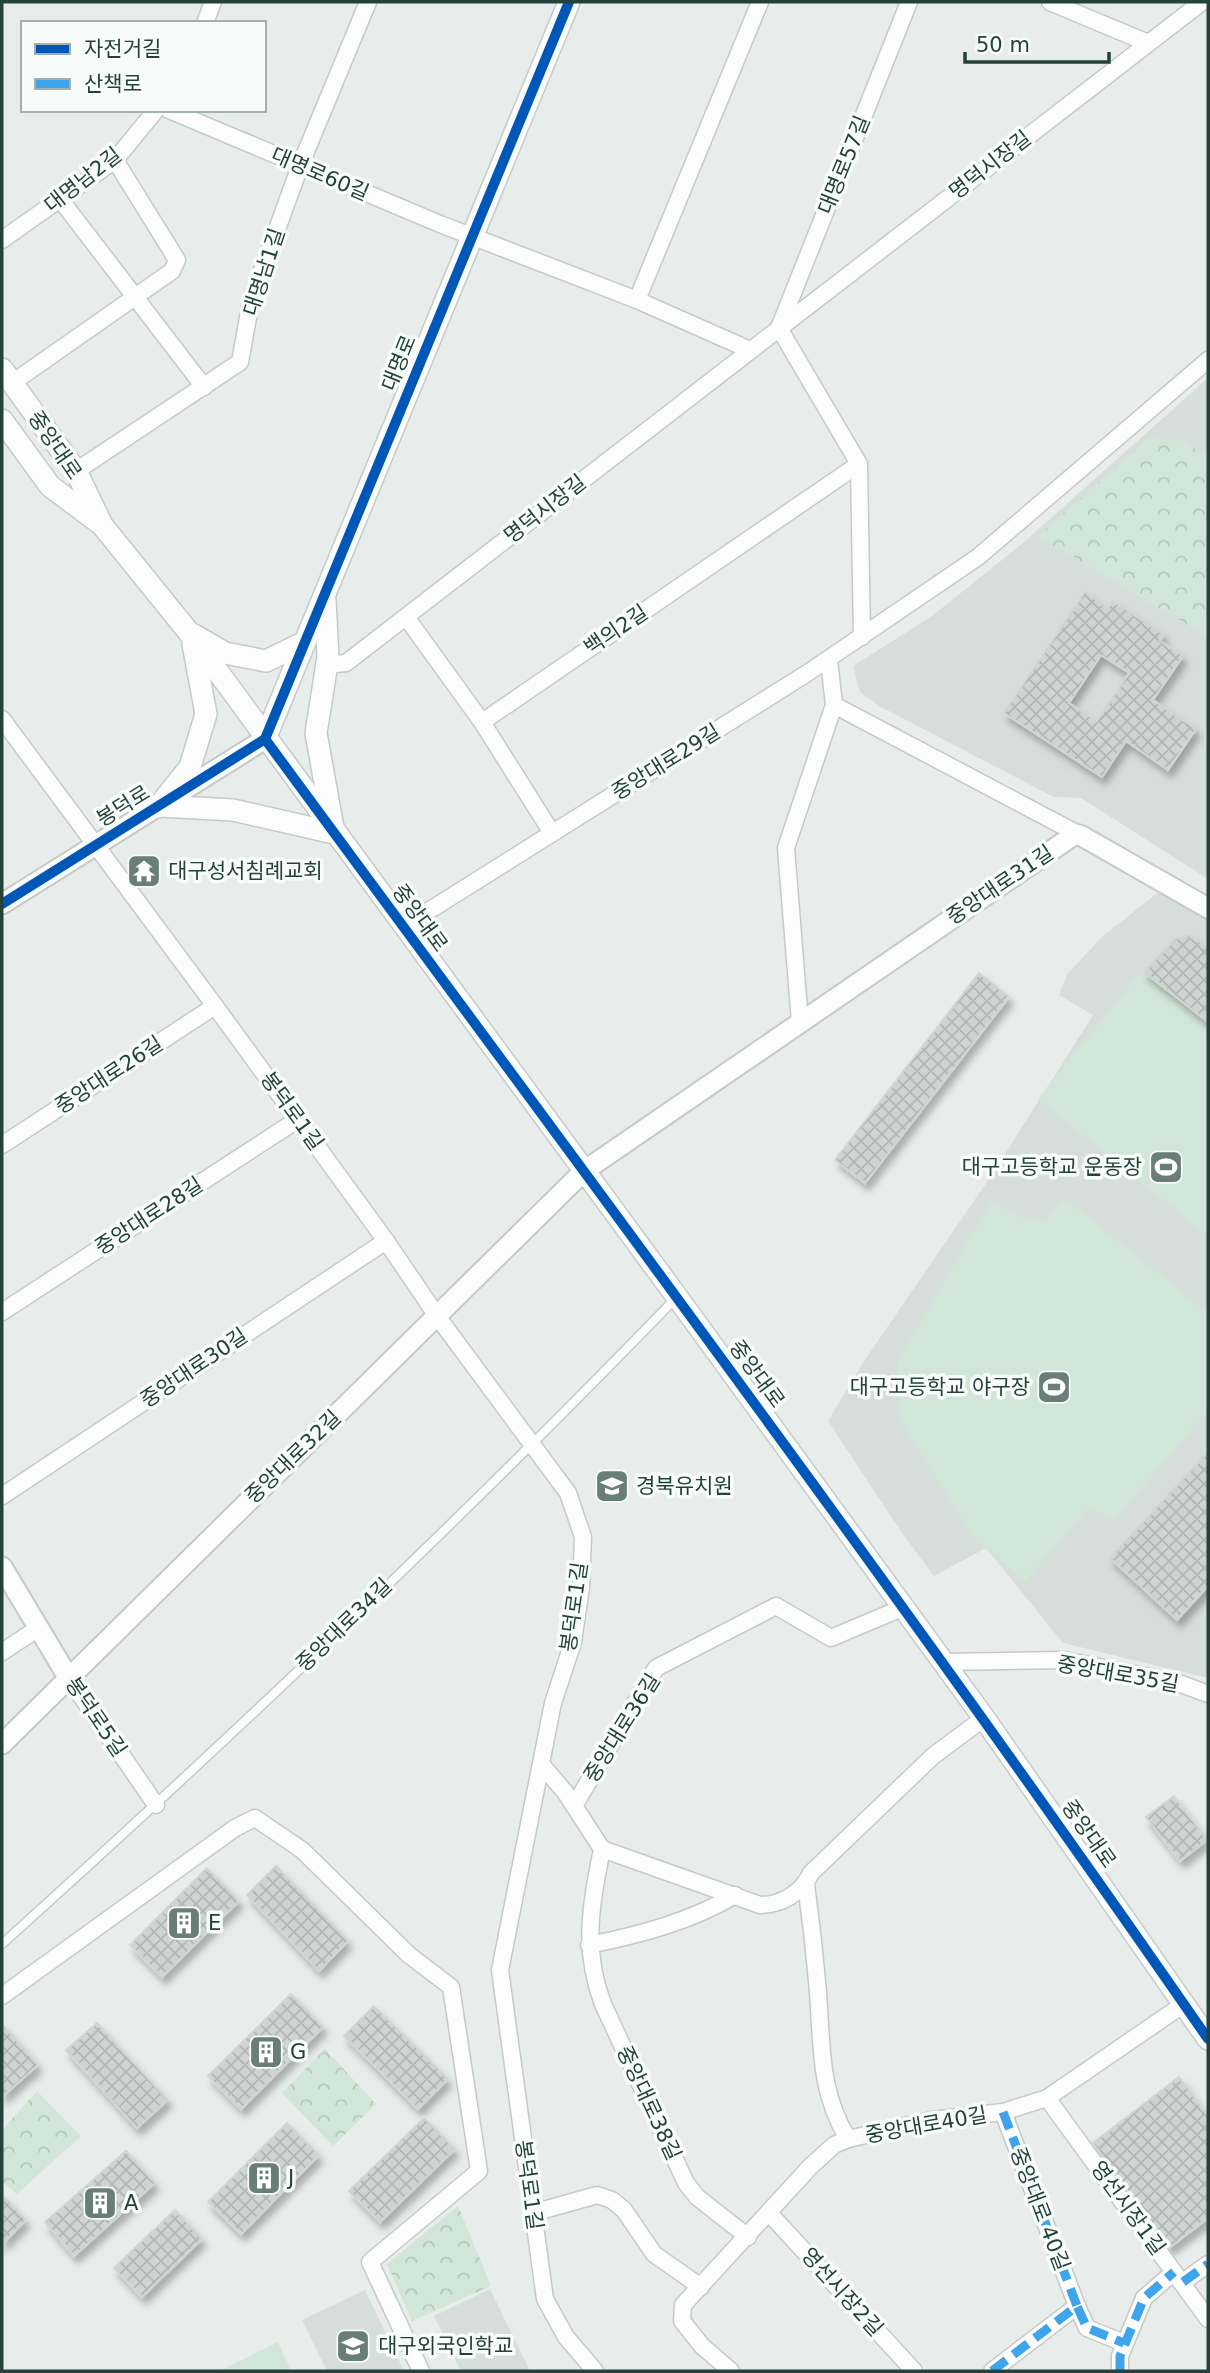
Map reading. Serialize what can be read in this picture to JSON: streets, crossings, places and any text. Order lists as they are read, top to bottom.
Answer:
{
  "streets": {
    "main road": ["대명로", "중앙대로"],
    "street": [
      "대명로57길",
      "명덕시장길",
      "대명로60길",
      "대명남2길",
      "대명남1길",
      "백의2길",
      "중앙대로29길",
      "봉덕로",
      "중앙대로31길",
      "중앙대로26길",
      "봉덕로1길",
      "중앙대로28길",
      "중앙대로30길",
      "중앙대로32길",
      "중앙대로35길",
      "봉덕로5길",
      "중앙대로36길",
      "중앙대로38길",
      "중앙대로40길",
      "영선시장1길",
      "중앙대로 40길",
      "영선시장2길"
    ],
    "lane": ["중앙대로34길"]
  },
  "crossings": [
    ["대명로57길", "명덕시장길"],
    ["대명로60길", "대명남1길"],
    ["대명로60길", "대명로"],
    ["대명남1길", "중앙대로"],
    ["대명로", "중앙대로"],
    ["대명로", "봉덕로"],
    ["중앙대로", "중앙대로29길"],
    ["중앙대로", "봉덕로"],
    ["중앙대로", "중앙대로31길"],
    ["중앙대로", "중앙대로32길"],
    ["중앙대로", "중앙대로34길"],
    ["중앙대로", "중앙대로35길"],
    ["중앙대로", "중앙대로36길"],
    ["중앙대로", "중앙대로40길"],
    ["봉덕로", "봉덕로1길"],
    ["중앙대로31길", "중앙대로32길"],
    ["중앙대로26길", "봉덕로1길"],
    ["봉덕로1길", "중앙대로28길"],
    ["봉덕로1길", "중앙대로30길"],
    ["봉덕로1길", "중앙대로32길"],
    ["봉덕로1길", "중앙대로34길"],
    ["중앙대로32길", "봉덕로5길"],
    ["중앙대로34길", "봉덕로5길"],
    ["중앙대로38길", "중앙대로40길"],
    ["중앙대로40길", "영선시장1길"],
    ["중앙대로40길", "중앙대로 40길"],
    ["중앙대로40길", "영선시장2길"]
  ],
  "places": {
    "temple": ["대구성서침례교회"],
    "sports": ["대구고등학교 운동장", "대구고등학교 야구장"],
    "school or university": ["경북유치원", "대구외국인학교"],
    "building": [
      "E",
      "G",
      "J",
      "A"
    ]
  },
  "legend": ["자전거길", "산책로"],
  "scale_bar": "50 m"
}
